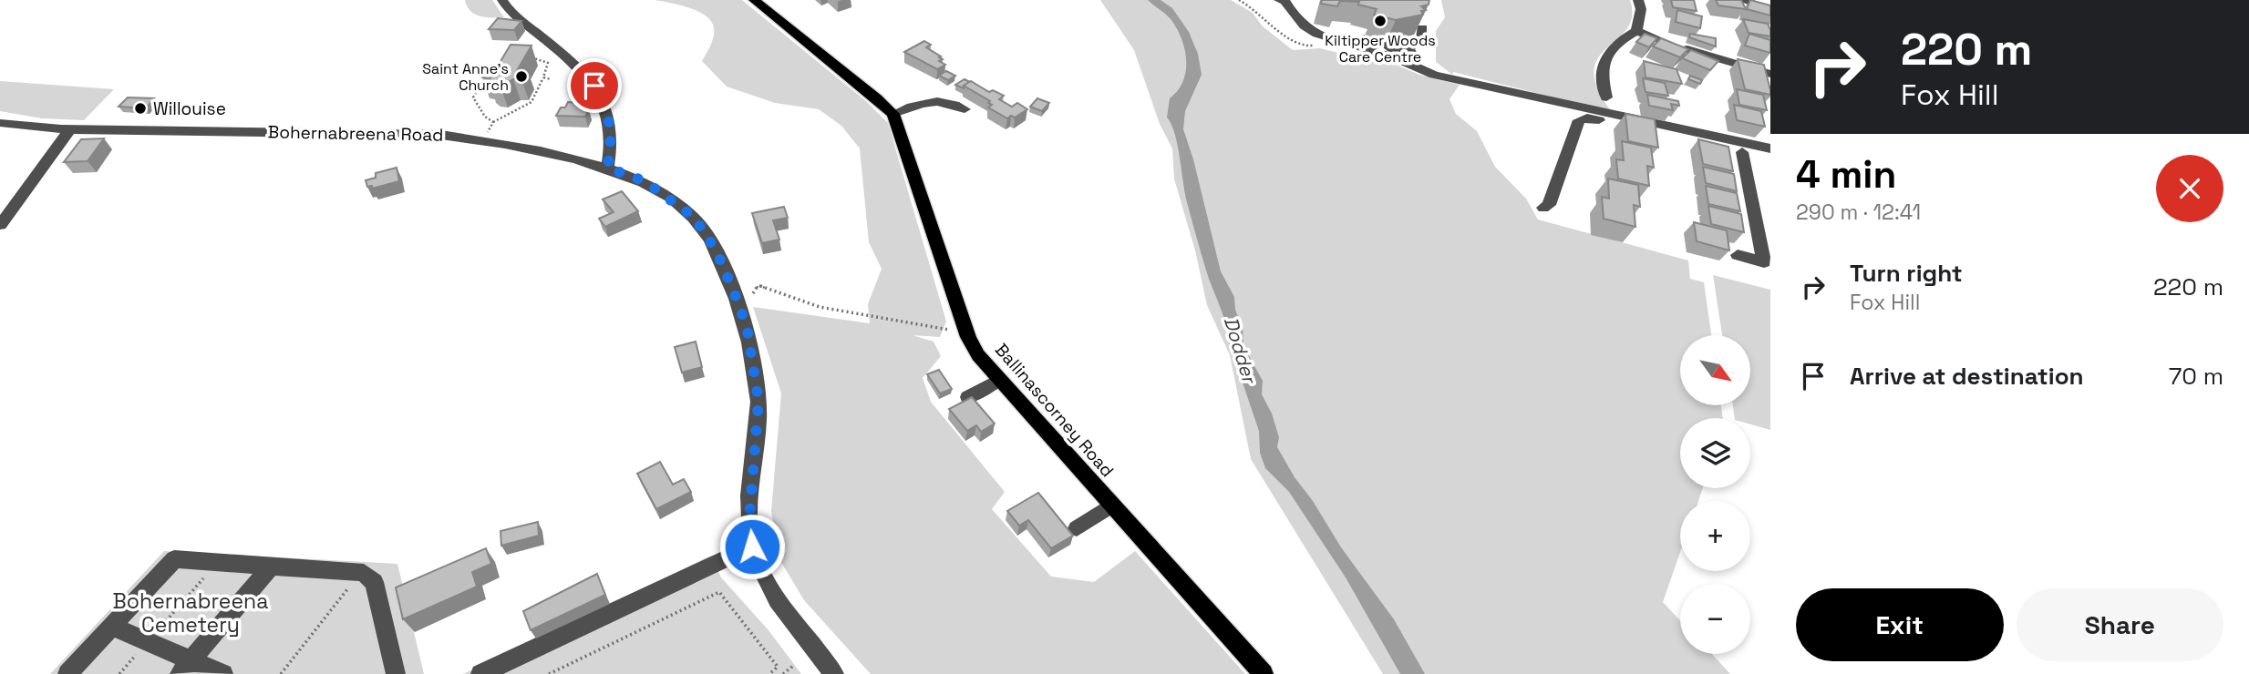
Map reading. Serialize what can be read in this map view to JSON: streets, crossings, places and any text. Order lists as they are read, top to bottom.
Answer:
{
  "streets": {
    "main road": ["Ballinascorney Road"],
    "street": ["Bohernabreena Road"]
  },
  "water": ["Dodder"],
  "parks": ["Bohernabreena Cemetery"],
  "places": ["Kiltipper Woods Care Centre", "Saint Anne's Church", "Willouise"],
  "north": "bottom right",
  "page": {
    "turn": ["220 m", "Fox Hill"],
    "heading": ["4 min", "290 m · 12:41"],
    "list": [
      {
        "name": "Turn right",
        "note": "Fox Hill",
        "value": "220 m"
      },
      {
        "name": "Arrive at destination",
        "value": "70 m"
      }
    ],
    "map_buttons": ["+", "−"],
    "buttons": ["Exit", "Share"]
  }
}
